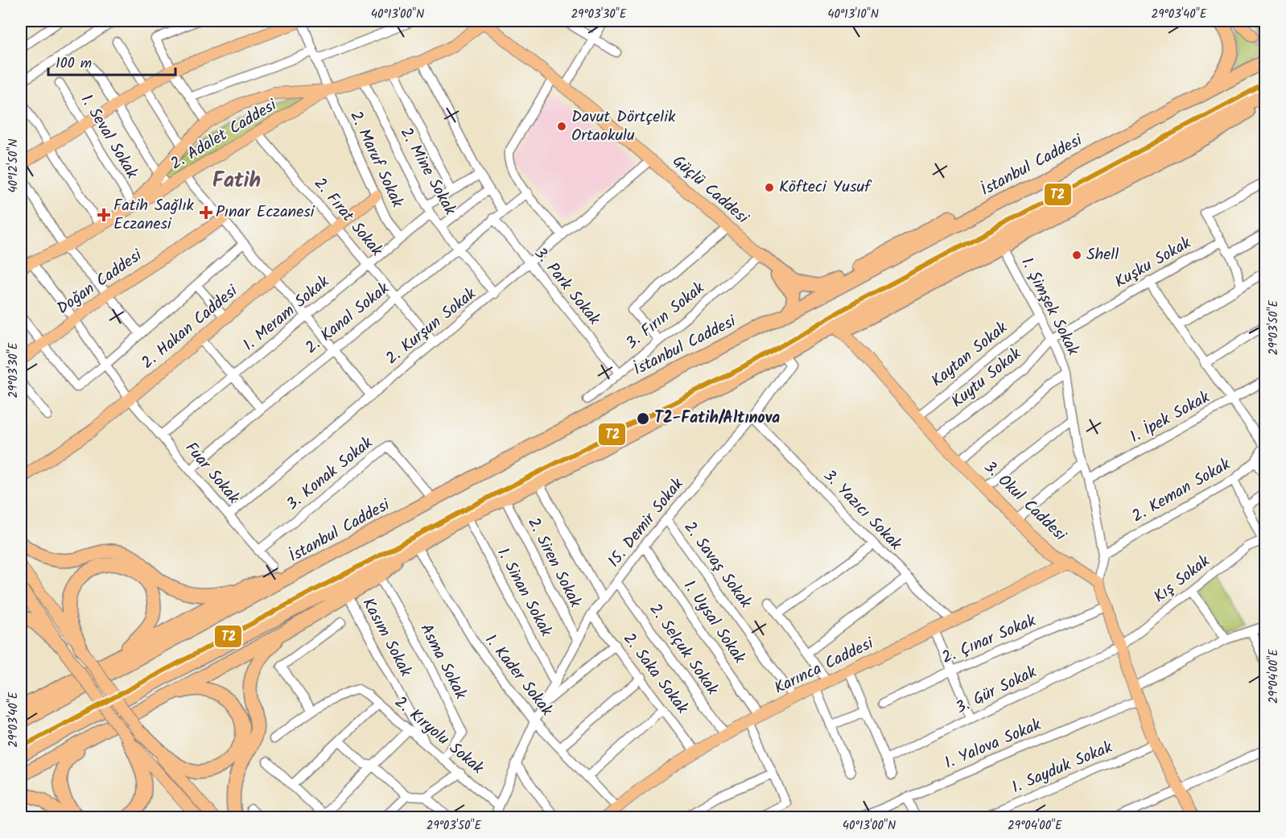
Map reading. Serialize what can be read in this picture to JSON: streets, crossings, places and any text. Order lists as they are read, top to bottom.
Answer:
{
  "streets": {
    "highway": ["İstanbul Caddesi"],
    "main road": [
      "2. Adalet Caddesi",
      "Güçlü Caddesi",
      "Doğan Caddesi",
      "2. Hakan Caddesi",
      "3. Okul Caddesi",
      "Karınca Caddesi"
    ],
    "street": [
      "1. Seval Sokak",
      "2. Maruf Sokak",
      "2. Mine Sokak",
      "2. Fırat Sokak",
      "Kuşku Sokak",
      "3. Park Sokak",
      "1. Şimşek Sokak",
      "1. Meram Sokak",
      "3. Fırın Sokak",
      "2. Kanal Sokak",
      "2. Kurşun Sokak",
      "Kaytan Sokak",
      "Kuytu Sokak",
      "1. İpek Sokak",
      "Fuar Sokak",
      "3. Konak Sokak",
      "2. Keman Sokak",
      "3. Yazıcı Sokak",
      "15. Demir Sokak",
      "2. Siren Sokak",
      "2. Savaş Sokak",
      "Kış Sokak",
      "1. Sinan Sokak",
      "1. Uysal Sokak",
      "Kasım Sokak",
      "2. Çınar Sokak",
      "2. Selçuk Sokak",
      "Asma Sokak",
      "2. Saka Sokak",
      "1. Kader Sokak",
      "3. Gür Sokak",
      "2. Kıryolu Sokak",
      "1. Yalova Sokak",
      "1. Sayduk Sokak"
    ]
  },
  "crossings": [
    ["2. Adalet Caddesi", "1. Seval Sokak"],
    ["2. Adalet Caddesi", "2. Maruf Sokak"],
    ["2. Adalet Caddesi", "2. Mine Sokak"],
    ["2. Adalet Caddesi", "Güçlü Caddesi"],
    ["2. Adalet Caddesi", "2. Fırat Sokak"],
    ["2. Adalet Caddesi", "Fuar Sokak"],
    ["2. Maruf Sokak", "1. Meram Sokak"],
    ["2. Maruf Sokak", "2. Hakan Caddesi"],
    ["İstanbul Caddesi", "3. Konak Sokak"],
    ["2. Mine Sokak", "1. Meram Sokak"],
    ["2. Mine Sokak", "2. Kanal Sokak"],
    ["2. Mine Sokak", "2. Kurşun Sokak"],
    ["Güçlü Caddesi", "3. Fırın Sokak"],
    ["Güçlü Caddesi", "2. Kurşun Sokak"],
    ["2. Fırat Sokak", "1. Meram Sokak"],
    ["2. Fırat Sokak", "2. Kanal Sokak"],
    ["2. Fırat Sokak", "2. Kurşun Sokak"],
    ["2. Fırat Sokak", "2. Hakan Caddesi"],
    ["Kuşku Sokak", "1. Şimşek Sokak"],
    ["Kuşku Sokak", "Kuytu Sokak"],
    ["Doğan Caddesi", "Fuar Sokak"],
    ["3. Park Sokak", "3. Fırın Sokak"],
    ["3. Park Sokak", "2. Kanal Sokak"],
    ["3. Park Sokak", "2. Kurşun Sokak"],
    ["1. Şimşek Sokak", "Kaytan Sokak"],
    ["1. Şimşek Sokak", "Kuytu Sokak"],
    ["1. Şimşek Sokak", "1. İpek Sokak"],
    ["1. Şimşek Sokak", "2. Keman Sokak"],
    ["1. Şimşek Sokak", "3. Okul Caddesi"],
    ["1. Meram Sokak", "Fuar Sokak"],
    ["2. Kanal Sokak", "Fuar Sokak"],
    ["2. Kurşun Sokak", "Fuar Sokak"],
    ["2. Hakan Caddesi", "Fuar Sokak"],
    ["Kaytan Sokak", "3. Okul Caddesi"],
    ["Kuytu Sokak", "3. Okul Caddesi"],
    ["Fuar Sokak", "3. Konak Sokak"],
    ["3. Okul Caddesi", "Karınca Caddesi"],
    ["3. Yazıcı Sokak", "15. Demir Sokak"],
    ["3. Yazıcı Sokak", "Karınca Caddesi"],
    ["15. Demir Sokak", "2. Siren Sokak"],
    ["15. Demir Sokak", "2. Savaş Sokak"],
    ["15. Demir Sokak", "1. Sinan Sokak"],
    ["15. Demir Sokak", "1. Uysal Sokak"],
    ["15. Demir Sokak", "2. Selçuk Sokak"],
    ["15. Demir Sokak", "2. Saka Sokak"],
    ["15. Demir Sokak", "1. Kader Sokak"],
    ["15. Demir Sokak", "2. Kıryolu Sokak"],
    ["2. Savaş Sokak", "Karınca Caddesi"],
    ["Kış Sokak", "3. Gür Sokak"],
    ["1. Uysal Sokak", "Karınca Caddesi"],
    ["Kasım Sokak", "2. Kıryolu Sokak"],
    ["2. Selçuk Sokak", "Karınca Caddesi"],
    ["Asma Sokak", "2. Kıryolu Sokak"],
    ["Karınca Caddesi", "2. Saka Sokak"],
    ["Karınca Caddesi", "1. Kader Sokak"]
  ],
  "districts": ["Fatih"],
  "places": {
    "other": [
      "Davut Dörtçelik Ortaokulu",
      "Köfteci Yusuf",
      "Shell",
      "T2-Fatih/Altınova"
    ],
    "health": ["Pınar Eczanesi", "Fatih Sağlık Eczanesi"]
  },
  "lines": ["transit line T2"],
  "scale_bar": "100 m",
  "coordinates": [
    "40°13'00\"N",
    "29°03'30\"E",
    "40°13'10\"N",
    "29°03'40\"E",
    "40°12'50\"N",
    "29°03'50\"E",
    "29°04'00\"E"
  ]
}
